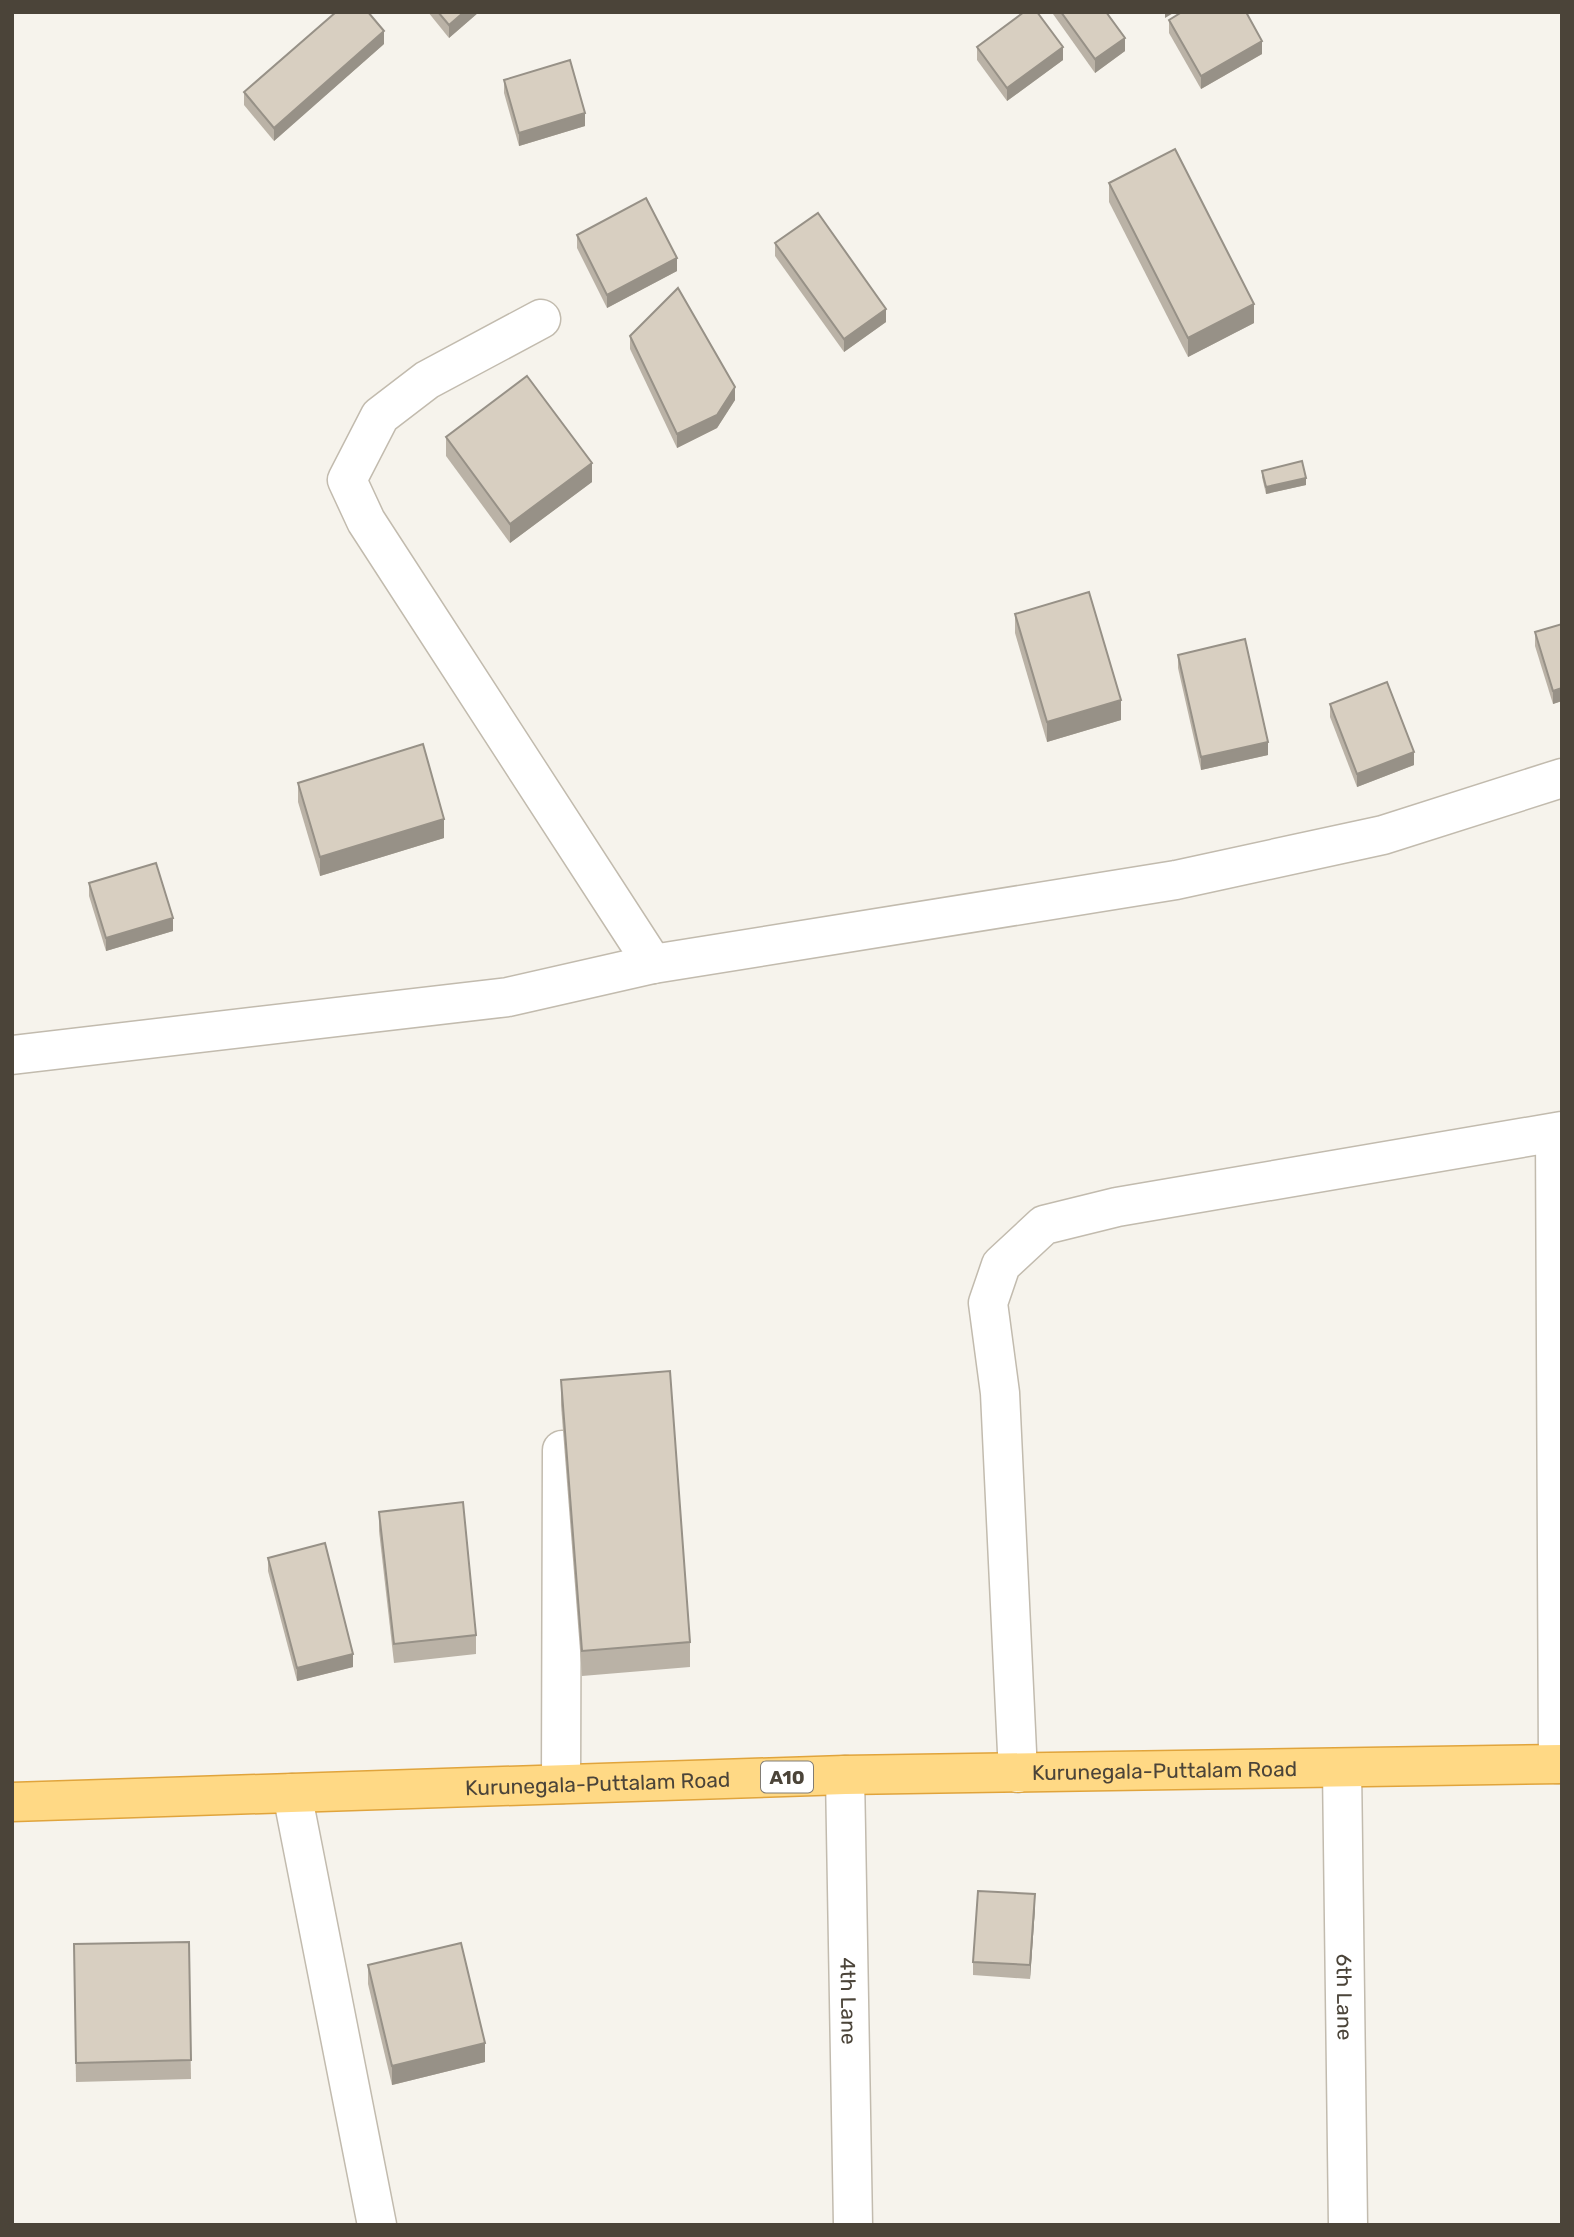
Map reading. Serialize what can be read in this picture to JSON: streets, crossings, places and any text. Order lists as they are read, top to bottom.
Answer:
{
  "streets": {
    "highway": ["Kurunegala-Puttalam Road", "A10"],
    "street": ["6th Lane", "4th Lane"]
  },
  "crossings": [
    ["Kurunegala-Puttalam Road", "6th Lane"],
    ["Kurunegala-Puttalam Road", "4th Lane"]
  ]
}
